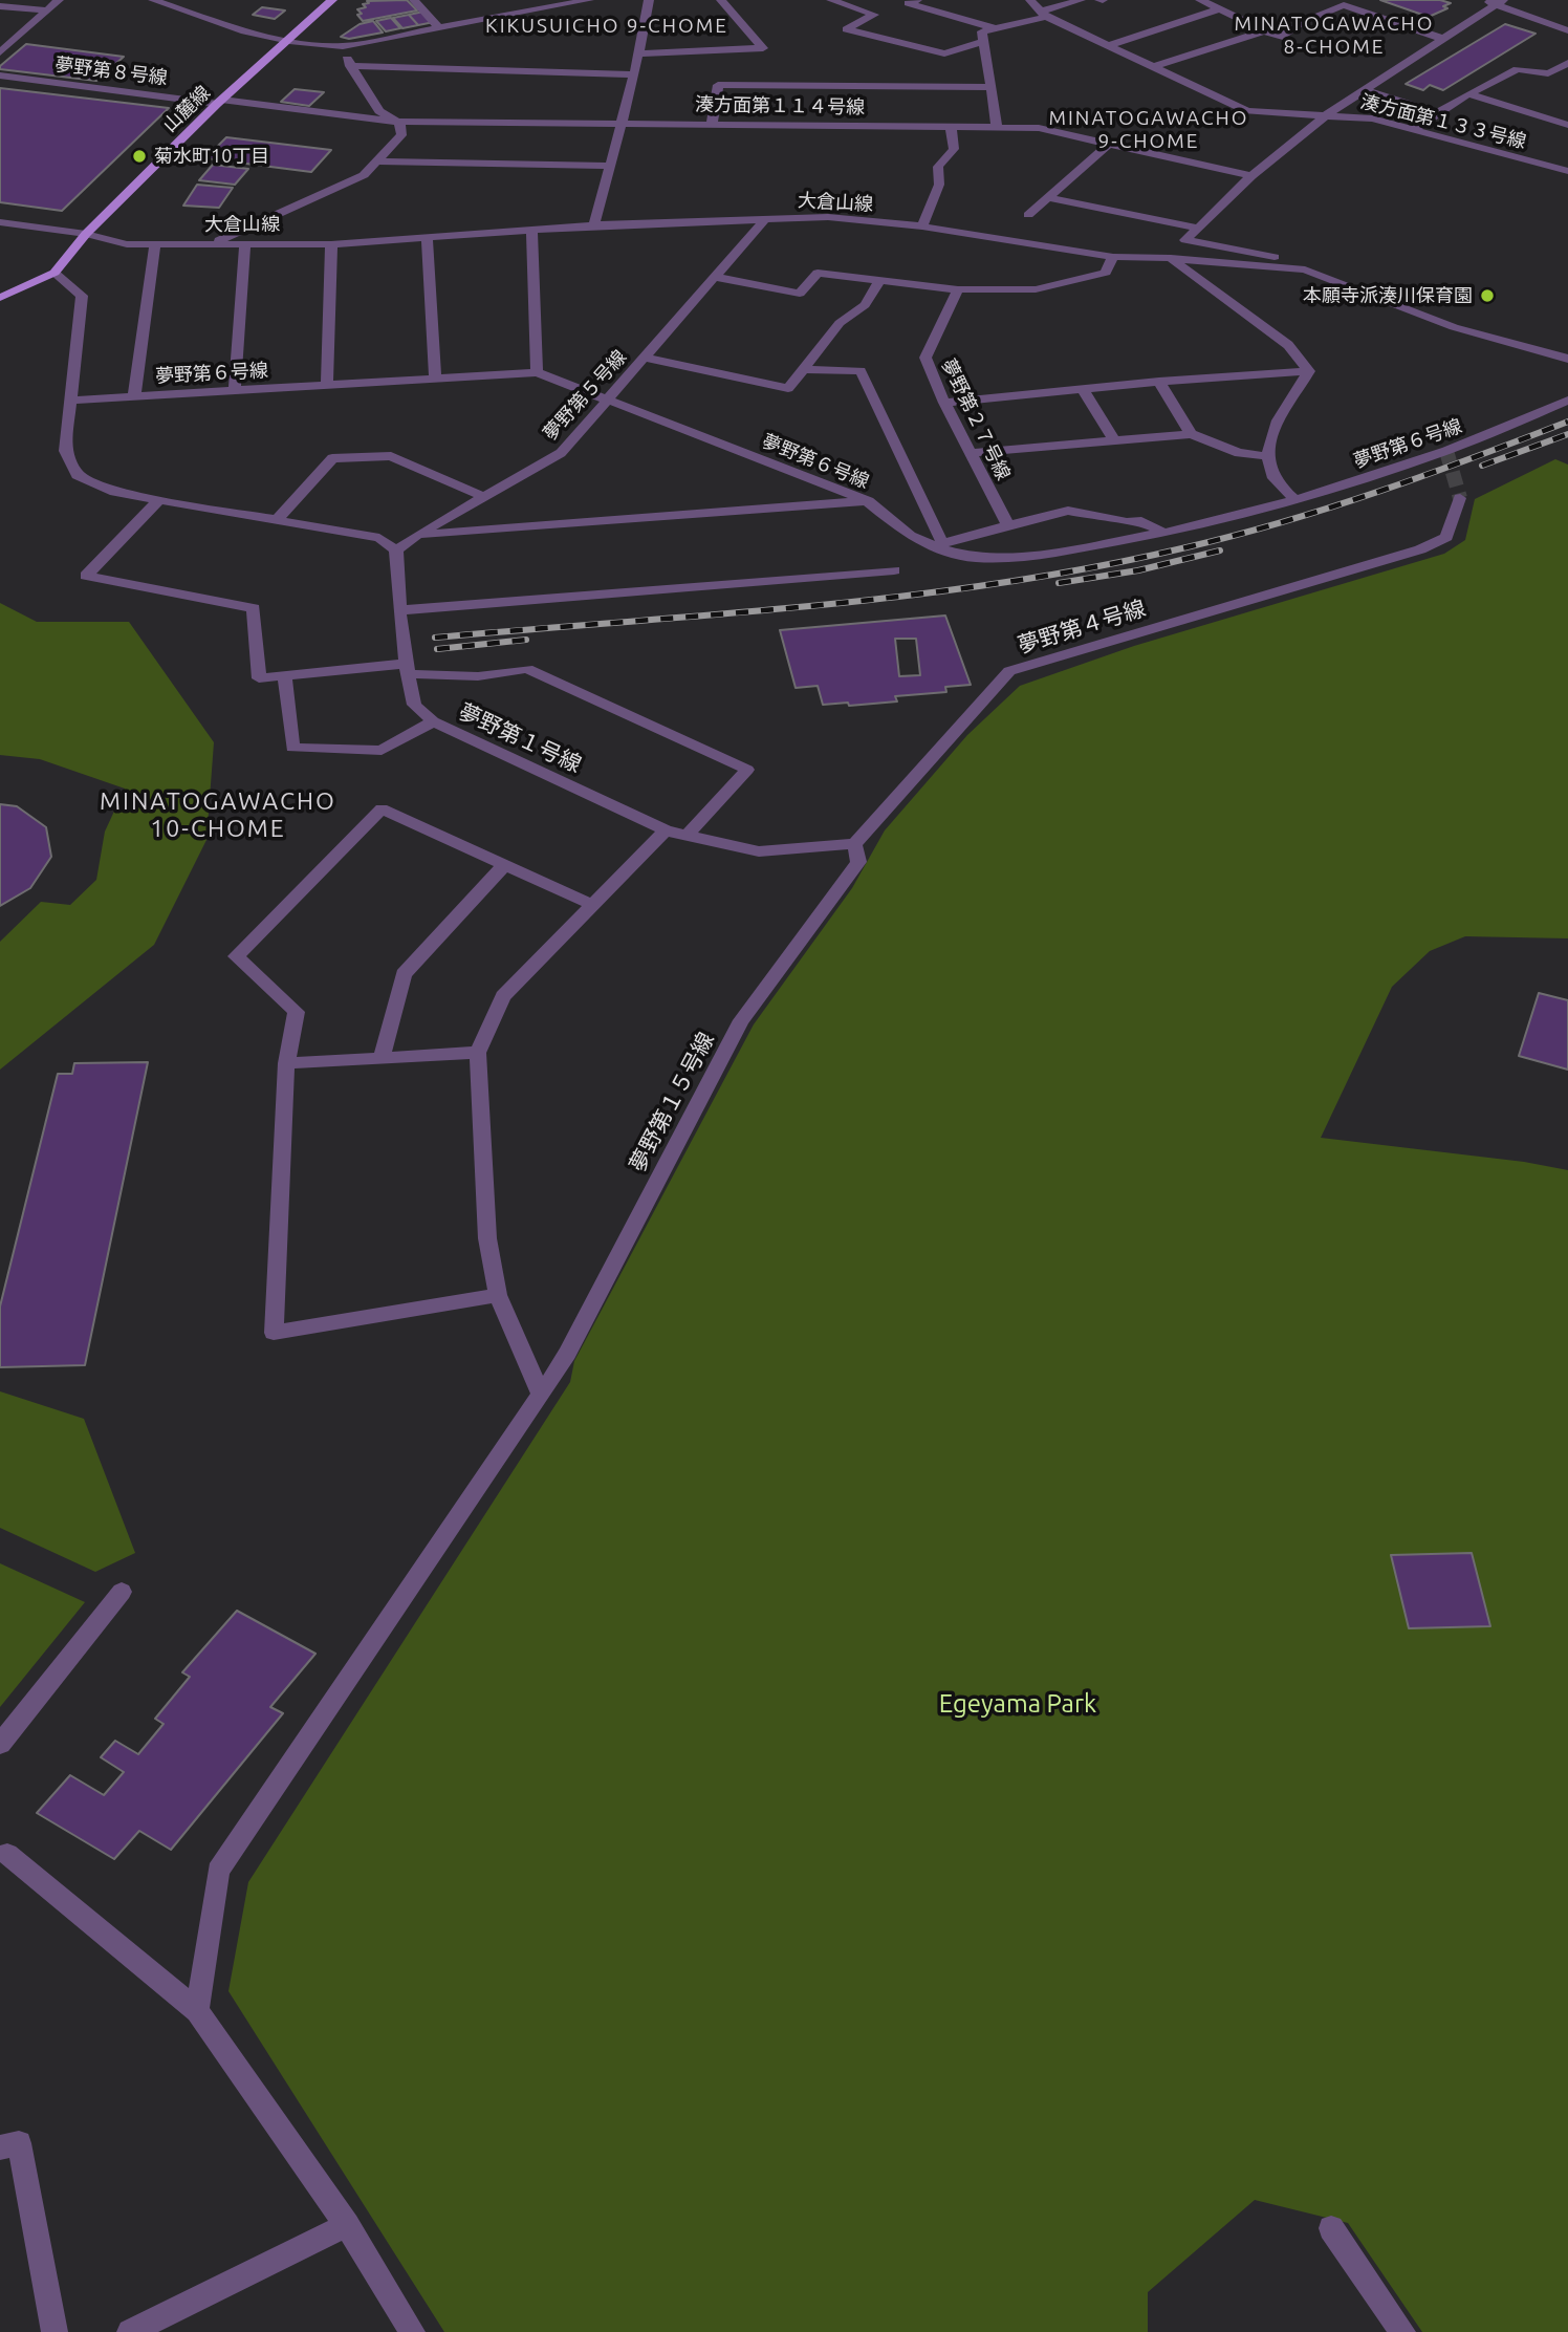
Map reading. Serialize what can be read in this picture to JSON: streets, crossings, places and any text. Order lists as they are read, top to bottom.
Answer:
{
  "streets": {
    "main road": ["山麓線"],
    "street": [
      "夢野第８号線",
      "湊方面第１１４号線",
      "湊方面第１３３号線",
      "大倉山線",
      "夢野第６号線",
      "夢野第５号線",
      "夢野第２７号線",
      "夢野第４号線",
      "夢野第１号線",
      "夢野第１５号線"
    ]
  },
  "crossings": [
    ["夢野第８号線", "湊方面第１１４号線"],
    ["夢野第８号線", "山麓線"],
    ["山麓線", "大倉山線"],
    ["大倉山線", "夢野第５号線"],
    ["夢野第６号線", "夢野第５号線"],
    ["夢野第５号線", "夢野第１号線"],
    ["夢野第４号線", "夢野第１５号線"]
  ],
  "districts": [
    "MINATOGAWACHO 8-CHOME",
    "KIKUSUICHO 9-CHOME",
    "MINATOGAWACHO 9-CHOME",
    "MINATOGAWACHO 10-CHOME"
  ],
  "parks": ["Egeyama Park"],
  "places": ["菊水町10丁目", "本願寺派湊川保育園"]
}
